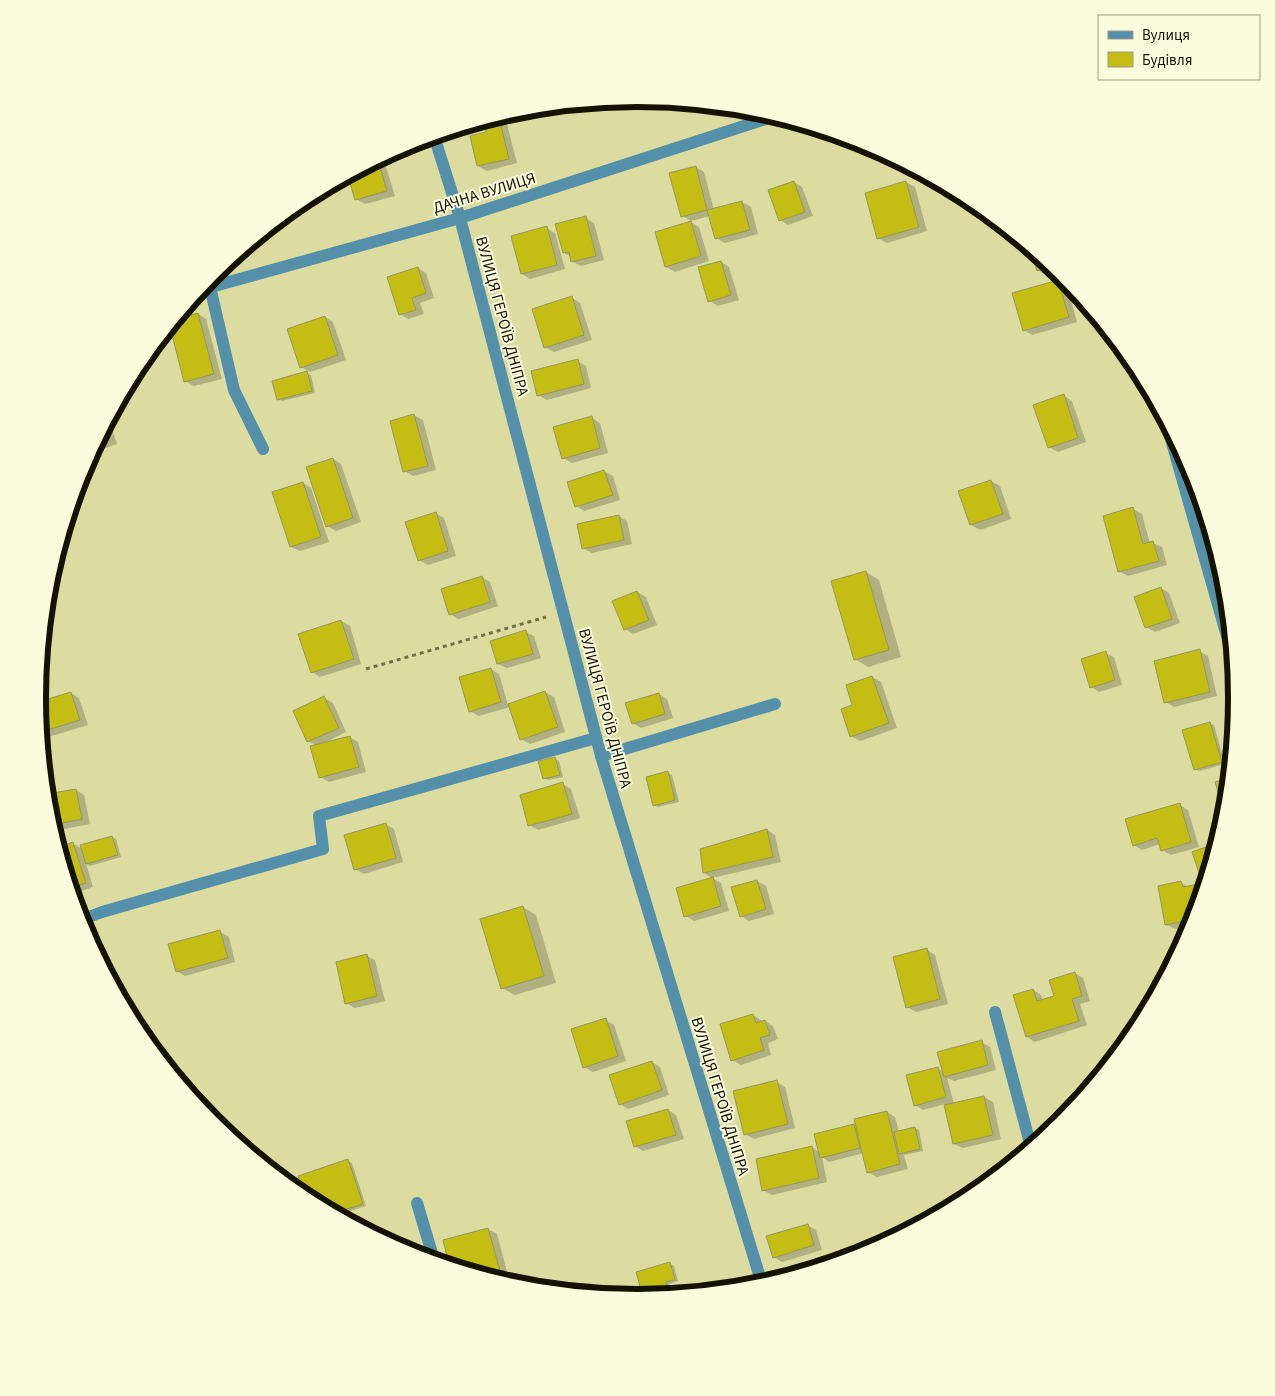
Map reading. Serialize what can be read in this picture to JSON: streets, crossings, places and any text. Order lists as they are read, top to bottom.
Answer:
{
  "streets": {
    "street": ["ДАЧНА ВУЛИЦЯ", "ВУЛИЦЯ ГЕРОЇВ ДНІПРА"]
  },
  "crossings": [
    ["ДАЧНА ВУЛИЦЯ", "ВУЛИЦЯ ГЕРОЇВ ДНІПРА"]
  ],
  "legend": ["Вулиця", "Будівля"]
}
